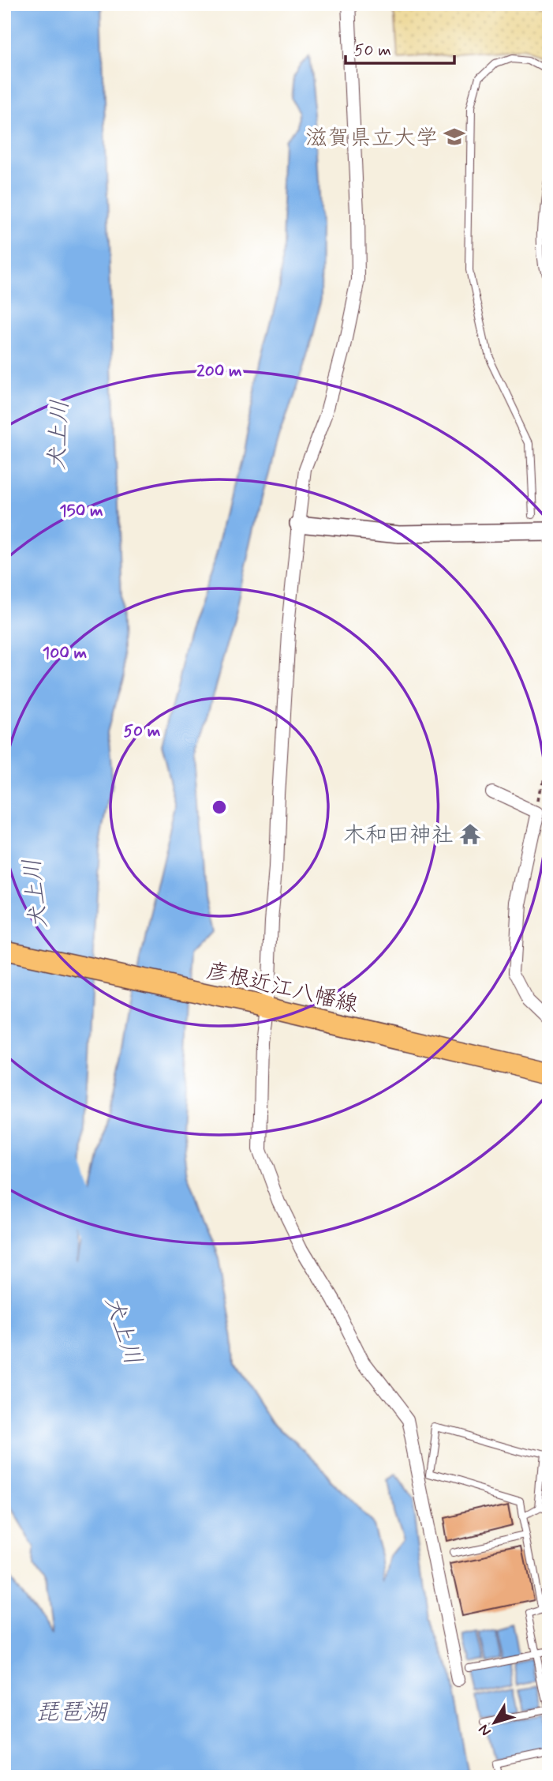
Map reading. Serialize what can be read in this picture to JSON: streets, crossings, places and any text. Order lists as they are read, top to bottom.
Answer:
{
  "streets": {
    "main road": ["彦根近江八幡線"]
  },
  "water": ["犬上川", "琵琶湖"],
  "places": {
    "school or university": ["滋賀県立大学"],
    "temple": ["木和田神社"]
  },
  "scale_bar": "50 m",
  "north": "bottom left",
  "rings": [
    "200 m",
    "150 m",
    "100 m",
    "50 m"
  ]
}
